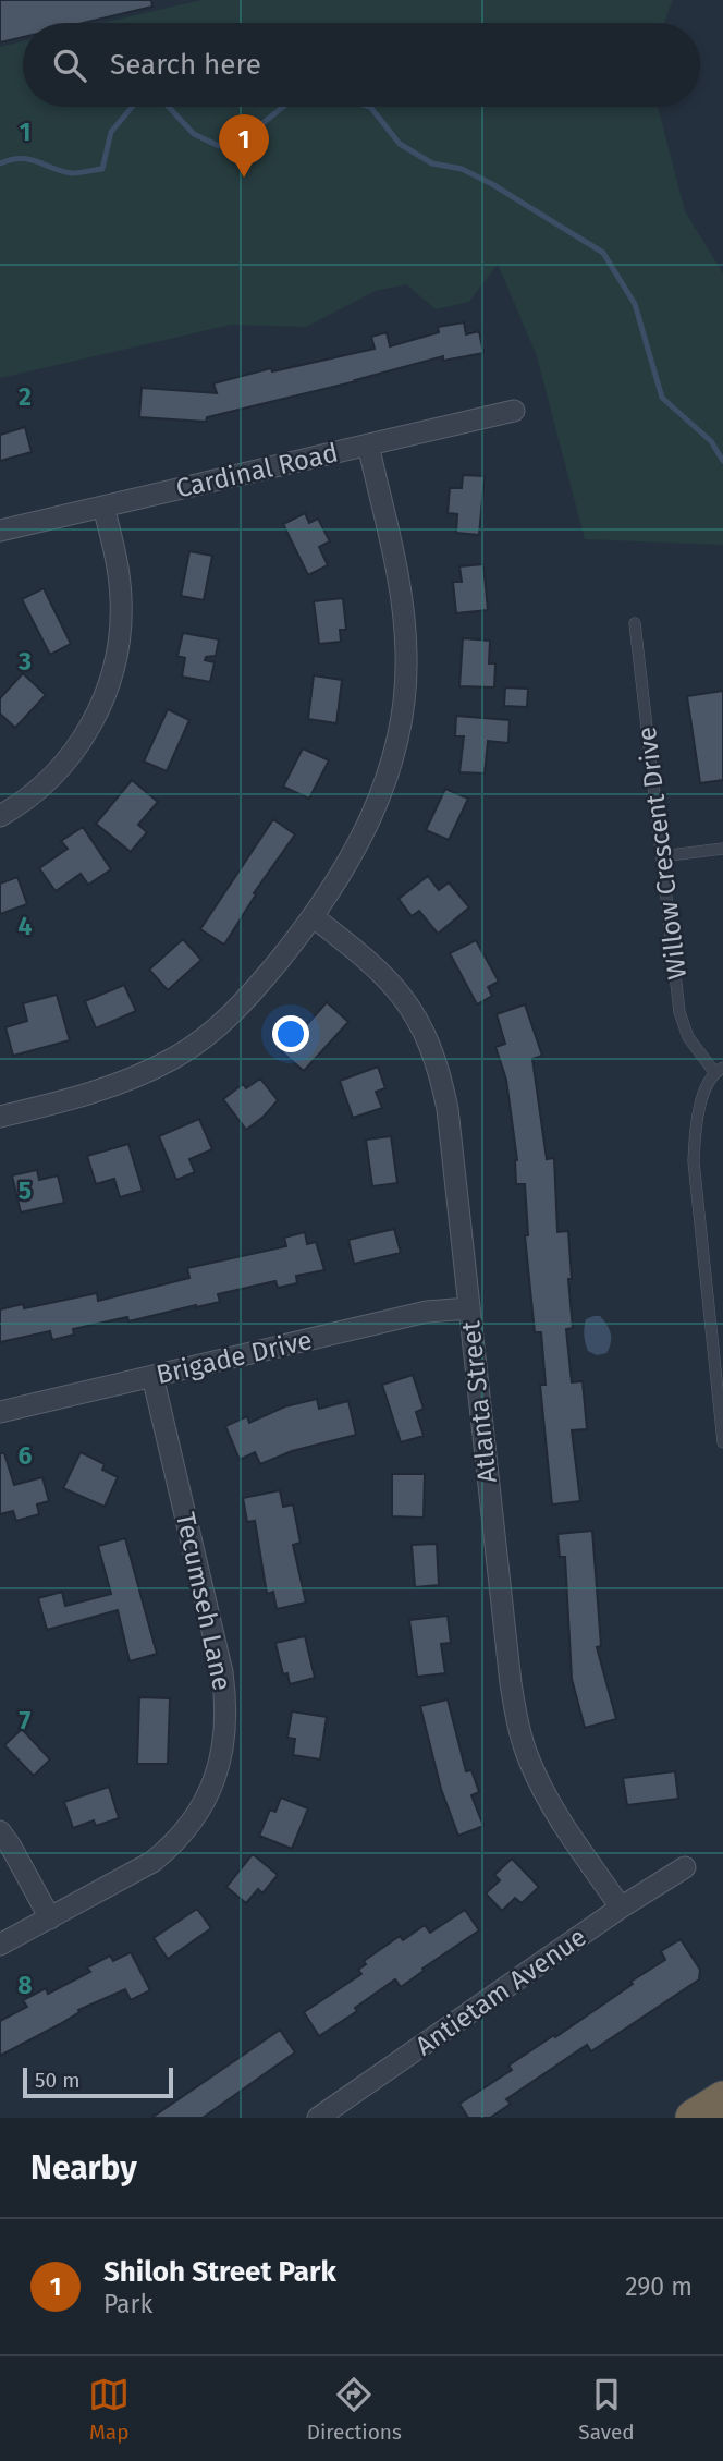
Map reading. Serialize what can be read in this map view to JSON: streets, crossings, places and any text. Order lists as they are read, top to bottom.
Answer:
{
  "streets": {
    "street": [
      "Cardinal Road",
      "Brigade Drive",
      "Atlanta Street",
      "Tecumseh Lane",
      "Antietam Avenue"
    ],
    "lane": ["Willow Crescent Drive"]
  },
  "crossings": [
    ["Brigade Drive", "Atlanta Street"],
    ["Brigade Drive", "Tecumseh Lane"],
    ["Atlanta Street", "Antietam Avenue"]
  ],
  "scale_bar": "50 m",
  "page": {
    "search": "Search here",
    "pins": "1",
    "scale": "50 m",
    "heading": "Nearby",
    "list": [
      {
        "mark": "1",
        "name": "Shiloh Street Park",
        "note": "Park",
        "value": "290 m"
      }
    ],
    "nav": ["Map", "Directions", "Saved"]
  },
  "grid": {
    "rows": [
      "1",
      "2",
      "3",
      "4",
      "5",
      "6",
      "7",
      "8"
    ]
  }
}
